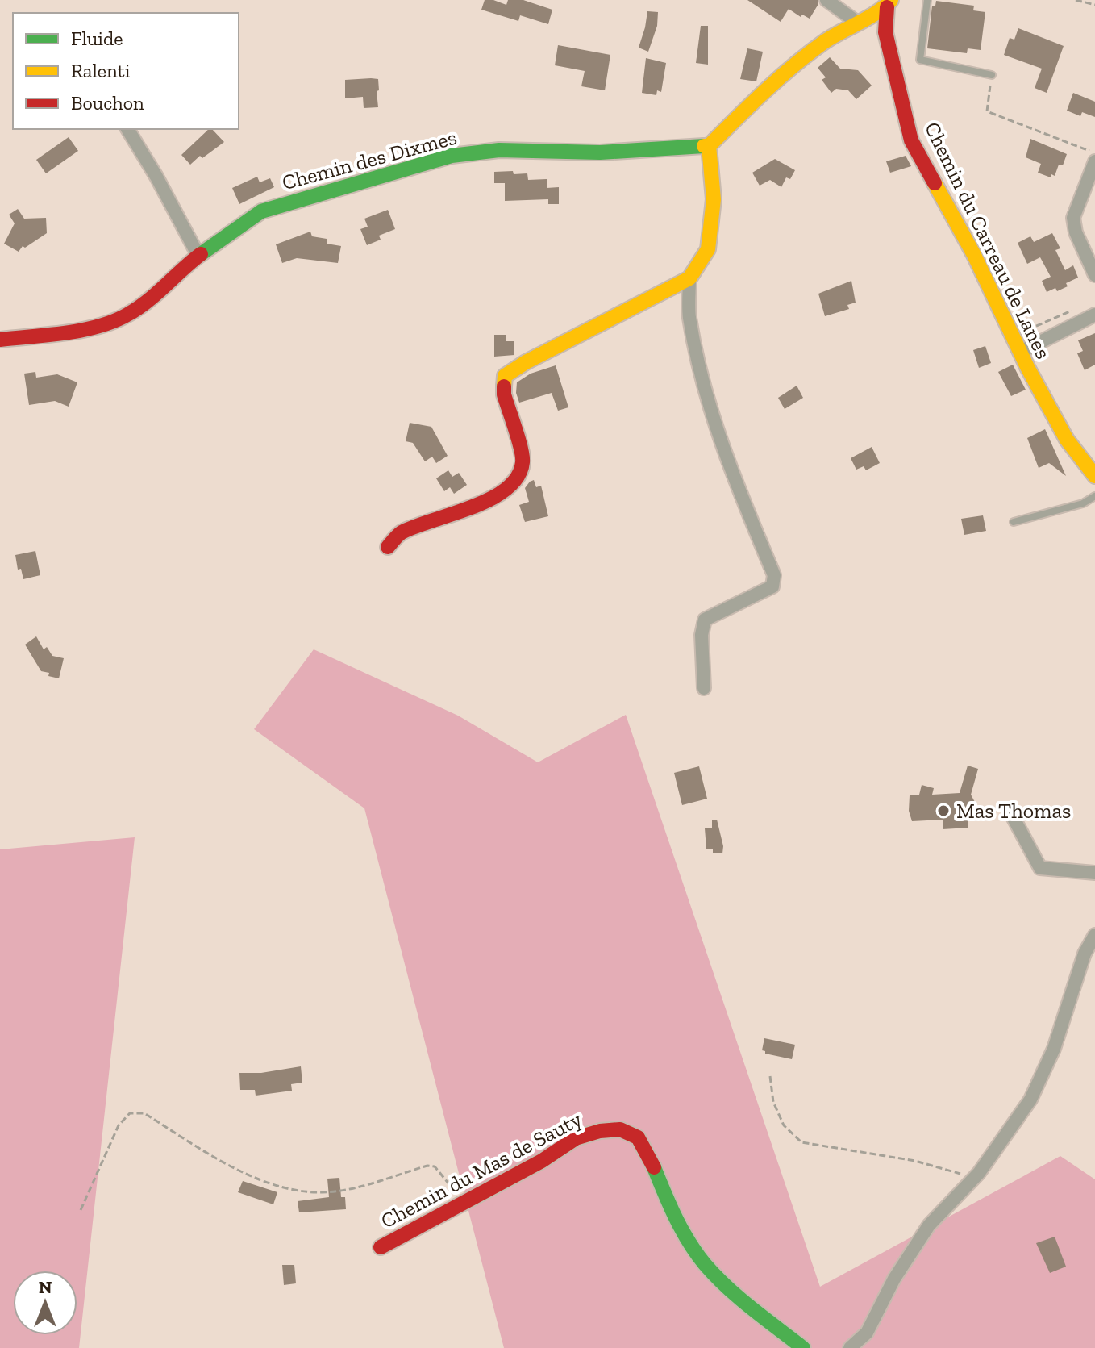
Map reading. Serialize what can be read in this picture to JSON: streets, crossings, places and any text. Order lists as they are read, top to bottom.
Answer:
{
  "streets": {
    "street": ["Chemin des Dixmes", "Chemin du Carreau de Lanes", "Chemin du Mas de Sauty"]
  },
  "places": ["Mas Thomas"],
  "legend": ["Fluide", "Ralenti", "Bouchon"],
  "north": "top"
}
